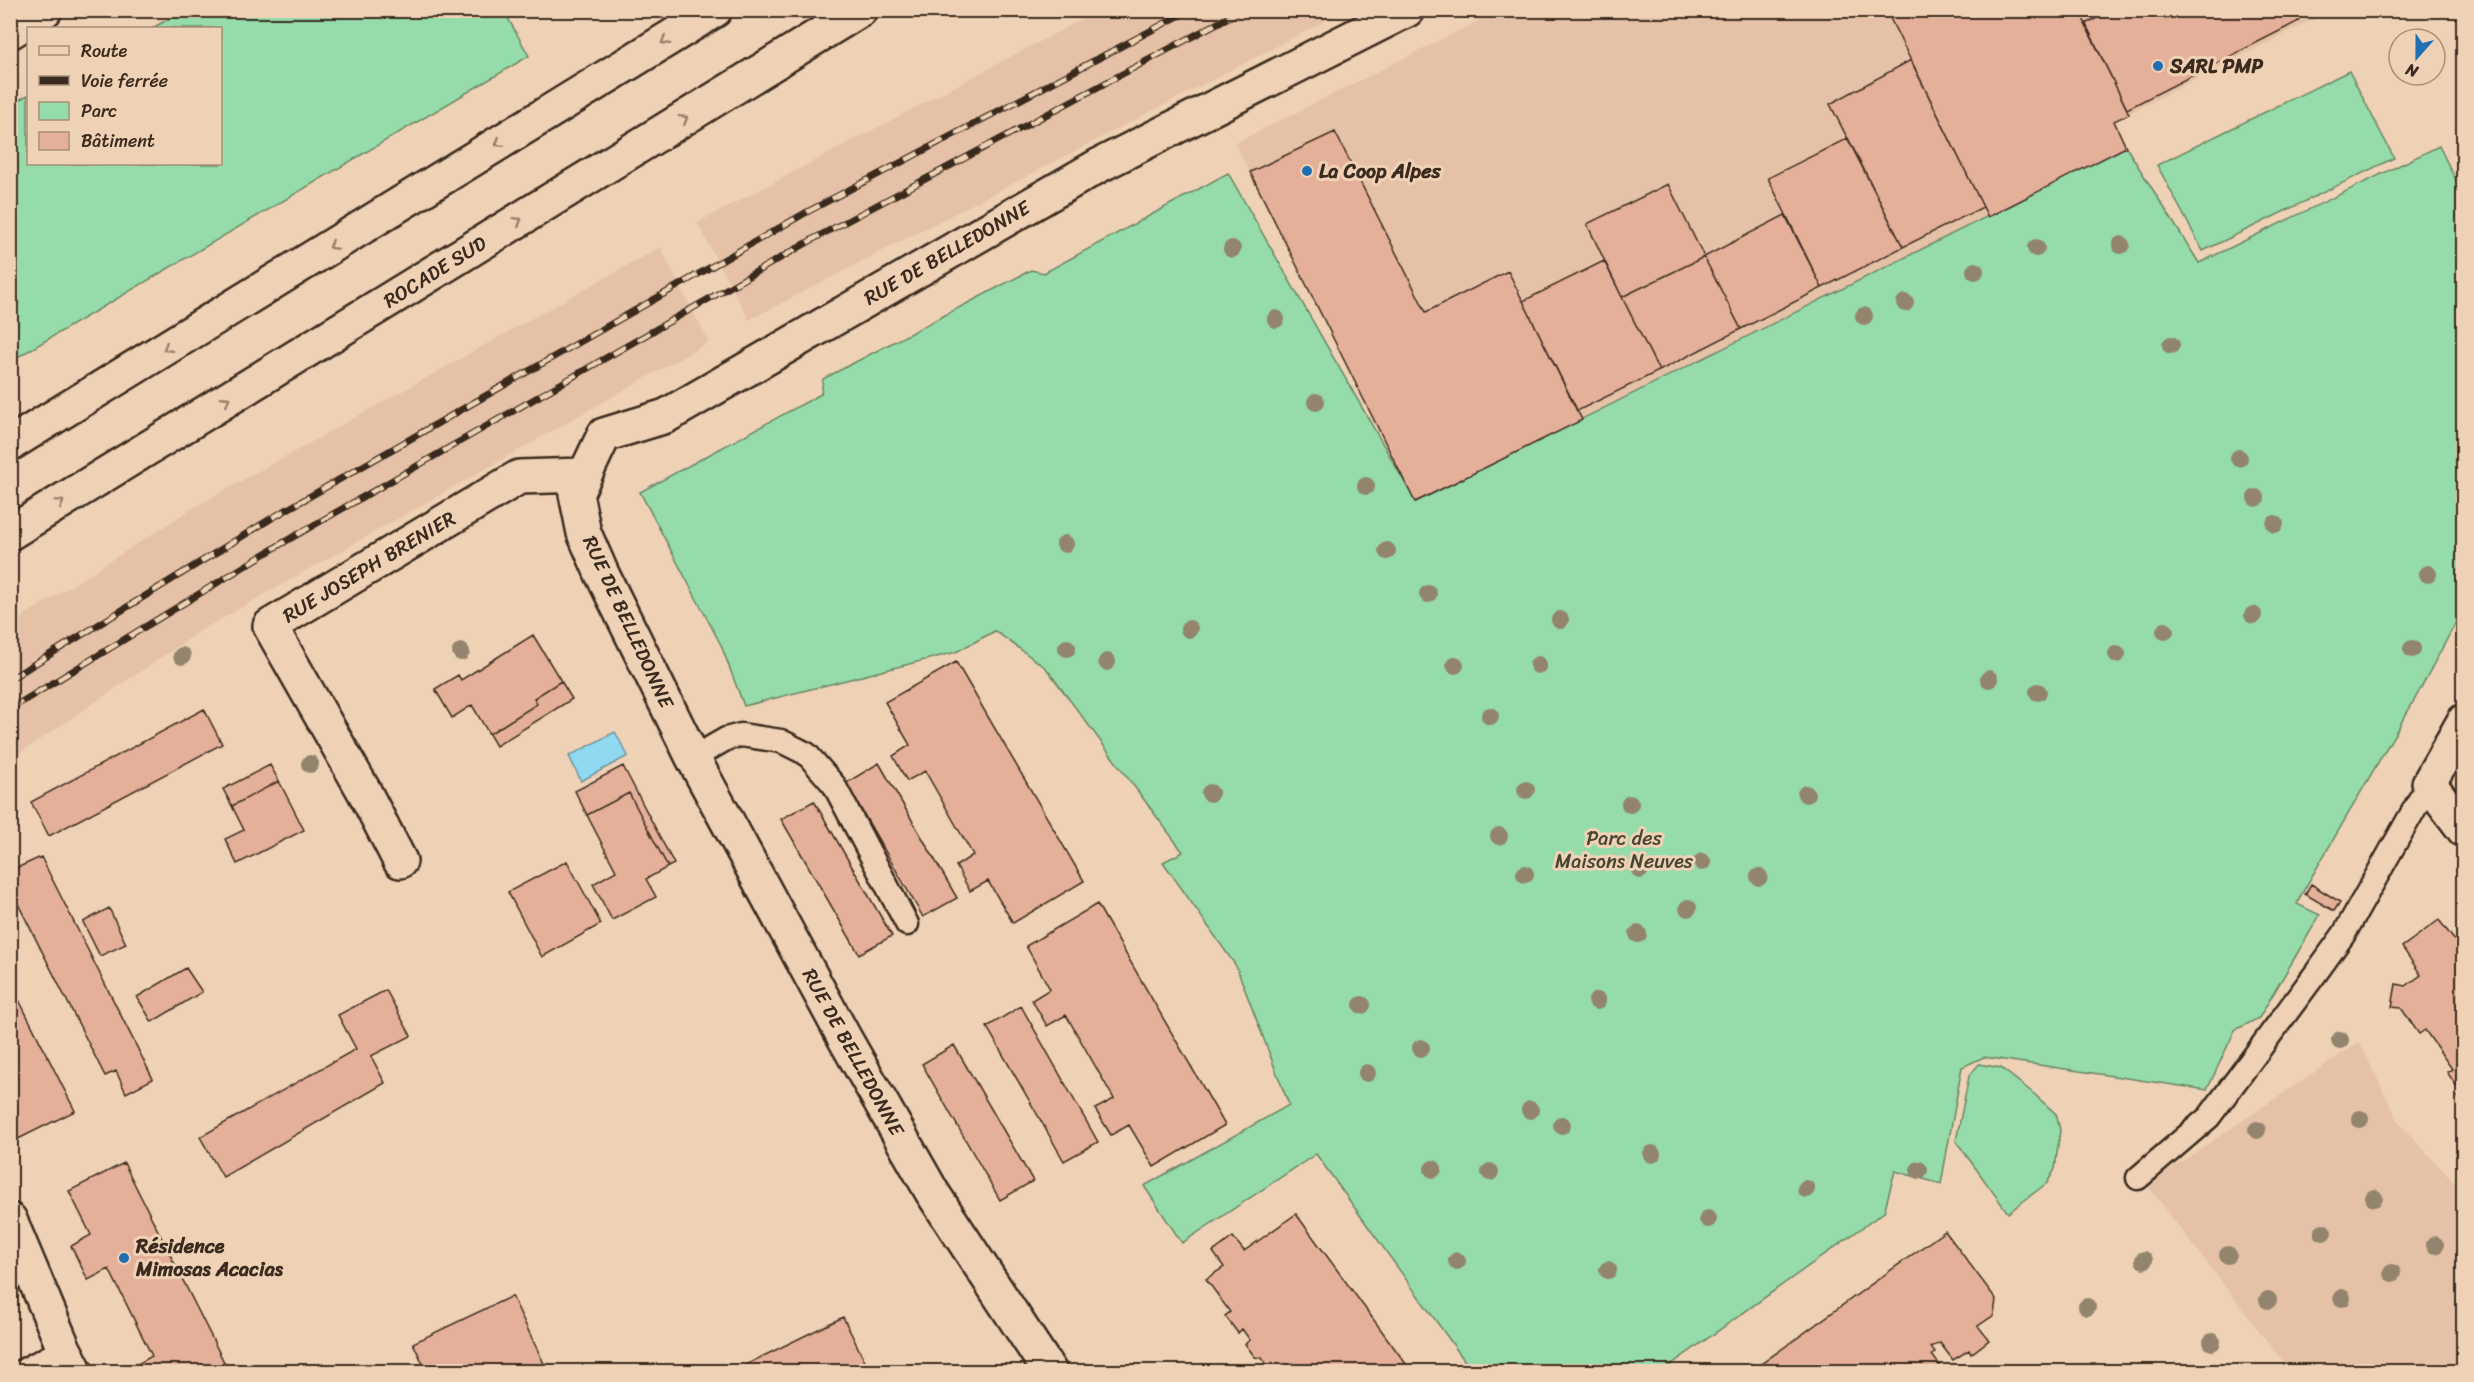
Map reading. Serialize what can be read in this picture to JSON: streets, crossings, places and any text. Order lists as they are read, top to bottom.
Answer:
{
  "streets": {
    "main road": ["RUE DE BELLEDONNE", "ROCADE SUD", "RUE JOSEPH BRENIER"]
  },
  "crossings": [
    ["RUE DE BELLEDONNE", "RUE JOSEPH BRENIER"]
  ],
  "parks": ["Parc des Maisons Neuves"],
  "places": ["SARL PMP", "La Coop Alpes", "Résidence Mimosas Acacias"],
  "legend": [
    "Route",
    "Voie ferrée",
    "Parc",
    "Bâtiment"
  ],
  "north": "bottom"
}
